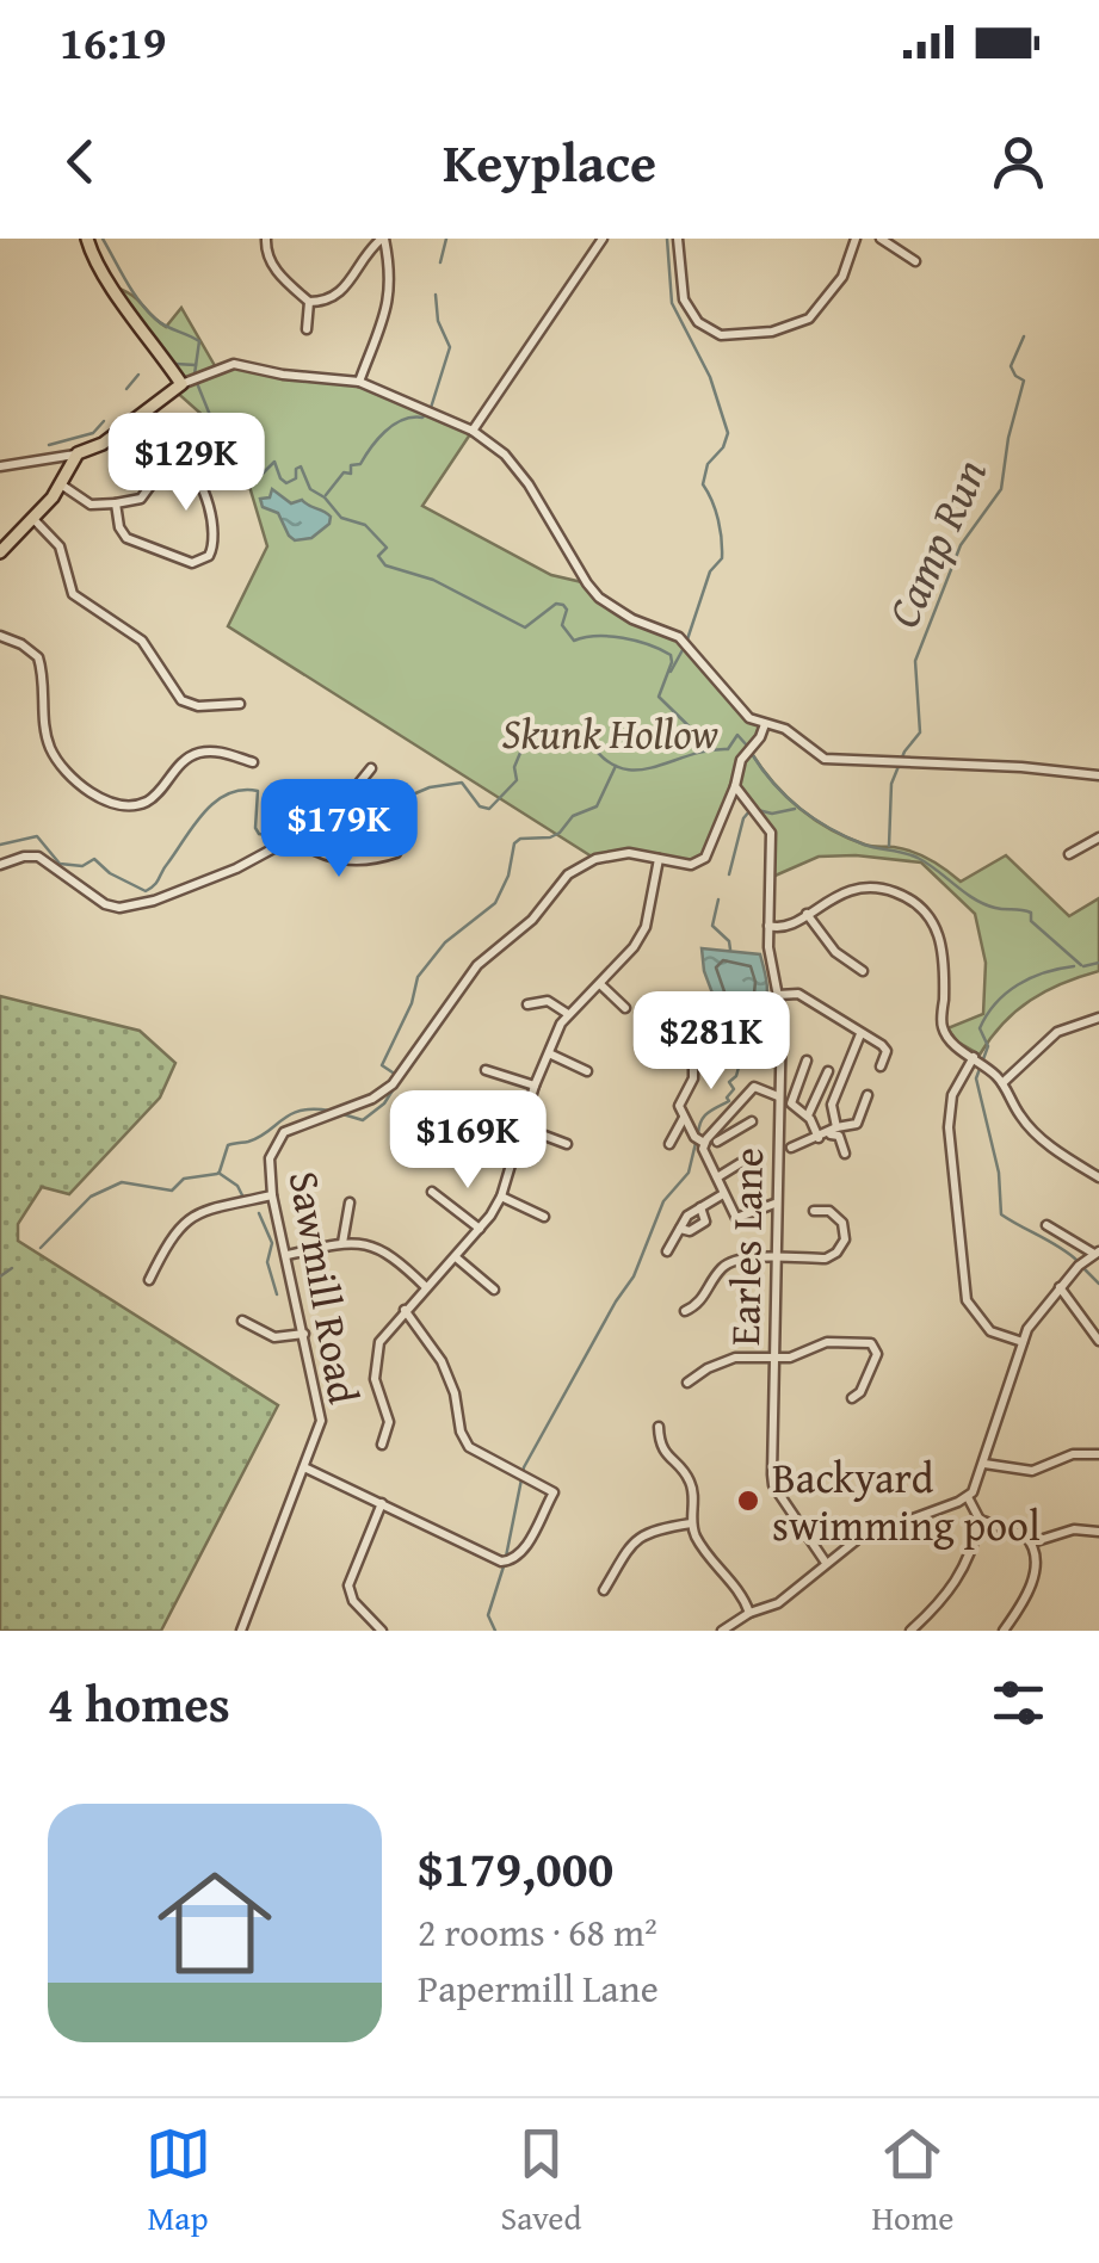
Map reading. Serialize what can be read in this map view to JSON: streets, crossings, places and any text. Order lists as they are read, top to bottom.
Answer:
{
  "streets": {
    "street": ["Earles Lane", "Sawmill Road"]
  },
  "crossings": [
    ["Earles Lane", "Sawmill Road"]
  ],
  "water": ["Camp Run"],
  "parks": ["Skunk Hollow"],
  "places": ["Backyard swimming pool"],
  "page": {
    "status": "16:19",
    "header": "Keyplace",
    "price": [
      "$129K",
      "$179K",
      "$281K",
      "$169K"
    ],
    "heading": "4 homes",
    "list": [
      {
        "name": "$179,000",
        "note": "2 rooms · 68 m² · Papermill Lane"
      }
    ],
    "tabs": ["Map", "Saved", "Home"]
  }
}
